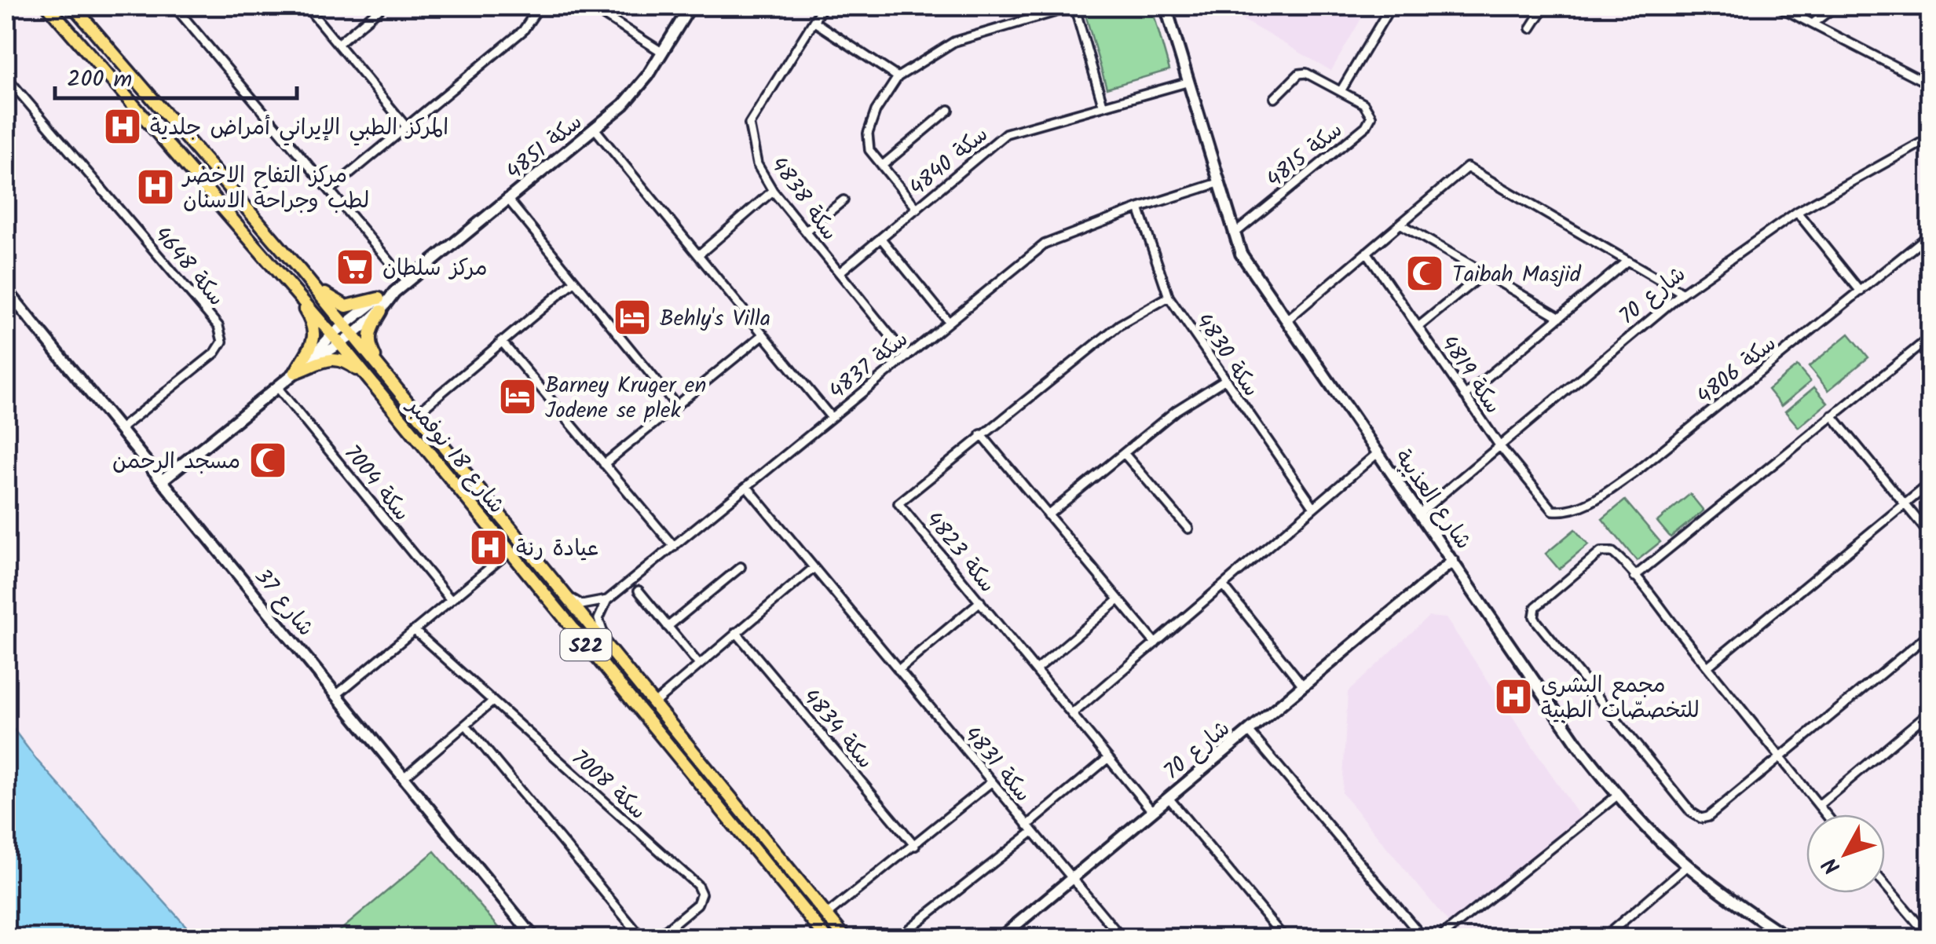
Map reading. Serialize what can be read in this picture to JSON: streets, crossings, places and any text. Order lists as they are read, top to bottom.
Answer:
{
  "streets": {
    "main road": ["شارع 18 نوفمبر", "S22"],
    "street": [
      "سكة 4851",
      "سكة 4815",
      "سكة 4840",
      "سكة 4838",
      "سكة 4648",
      "شارع 70",
      "سكة 4830",
      "سكة 4837",
      "سكة 4806",
      "سكة 4819",
      "سكة 7004",
      "شارع العذيبة",
      "سكة 4823",
      "شارع 37",
      "سكة 4834",
      "سكة 4831",
      "سكة 7008"
    ]
  },
  "crossings": [
    ["سكة 4851", "شارع 18 نوفمبر"],
    ["سكة 4851", "سكة 7004"],
    ["سكة 4851", "شارع 37"],
    ["سكة 4815", "شارع العذيبة"],
    ["سكة 4840", "سكة 4838"],
    ["سكة 4840", "شارع العذيبة"],
    ["سكة 4838", "سكة 4837"],
    ["سكة 4648", "شارع 37"],
    ["شارع 70", "سكة 4819"],
    ["شارع 70", "شارع العذيبة"],
    ["شارع 70", "سكة 4823"],
    ["شارع 70", "سكة 4831"],
    ["سكة 4830", "سكة 4837"],
    ["سكة 4830", "سكة 4823"],
    ["سكة 4837", "شارع العذيبة"],
    ["سكة 4837", "سكة 4831"],
    ["سكة 4806", "سكة 4819"]
  ],
  "places": {
    "hospital": [
      "المركز الطبي الإيراني أمراض جلدية",
      "مركز التفاح الاخضر لطب وجراحة الاسنان",
      "عيادة رنة",
      "مجمع البشرى للتخصصّات الطبية"
    ],
    "supermarket": ["مركز سلطان"],
    "mosque": ["Taibah Masjid", "مسجد الرحمن"],
    "hotel": ["Behly's Villa", "Barney Kruger en Jodene se plek"]
  },
  "scale_bar": "200 m",
  "north": "bottom left"
}
